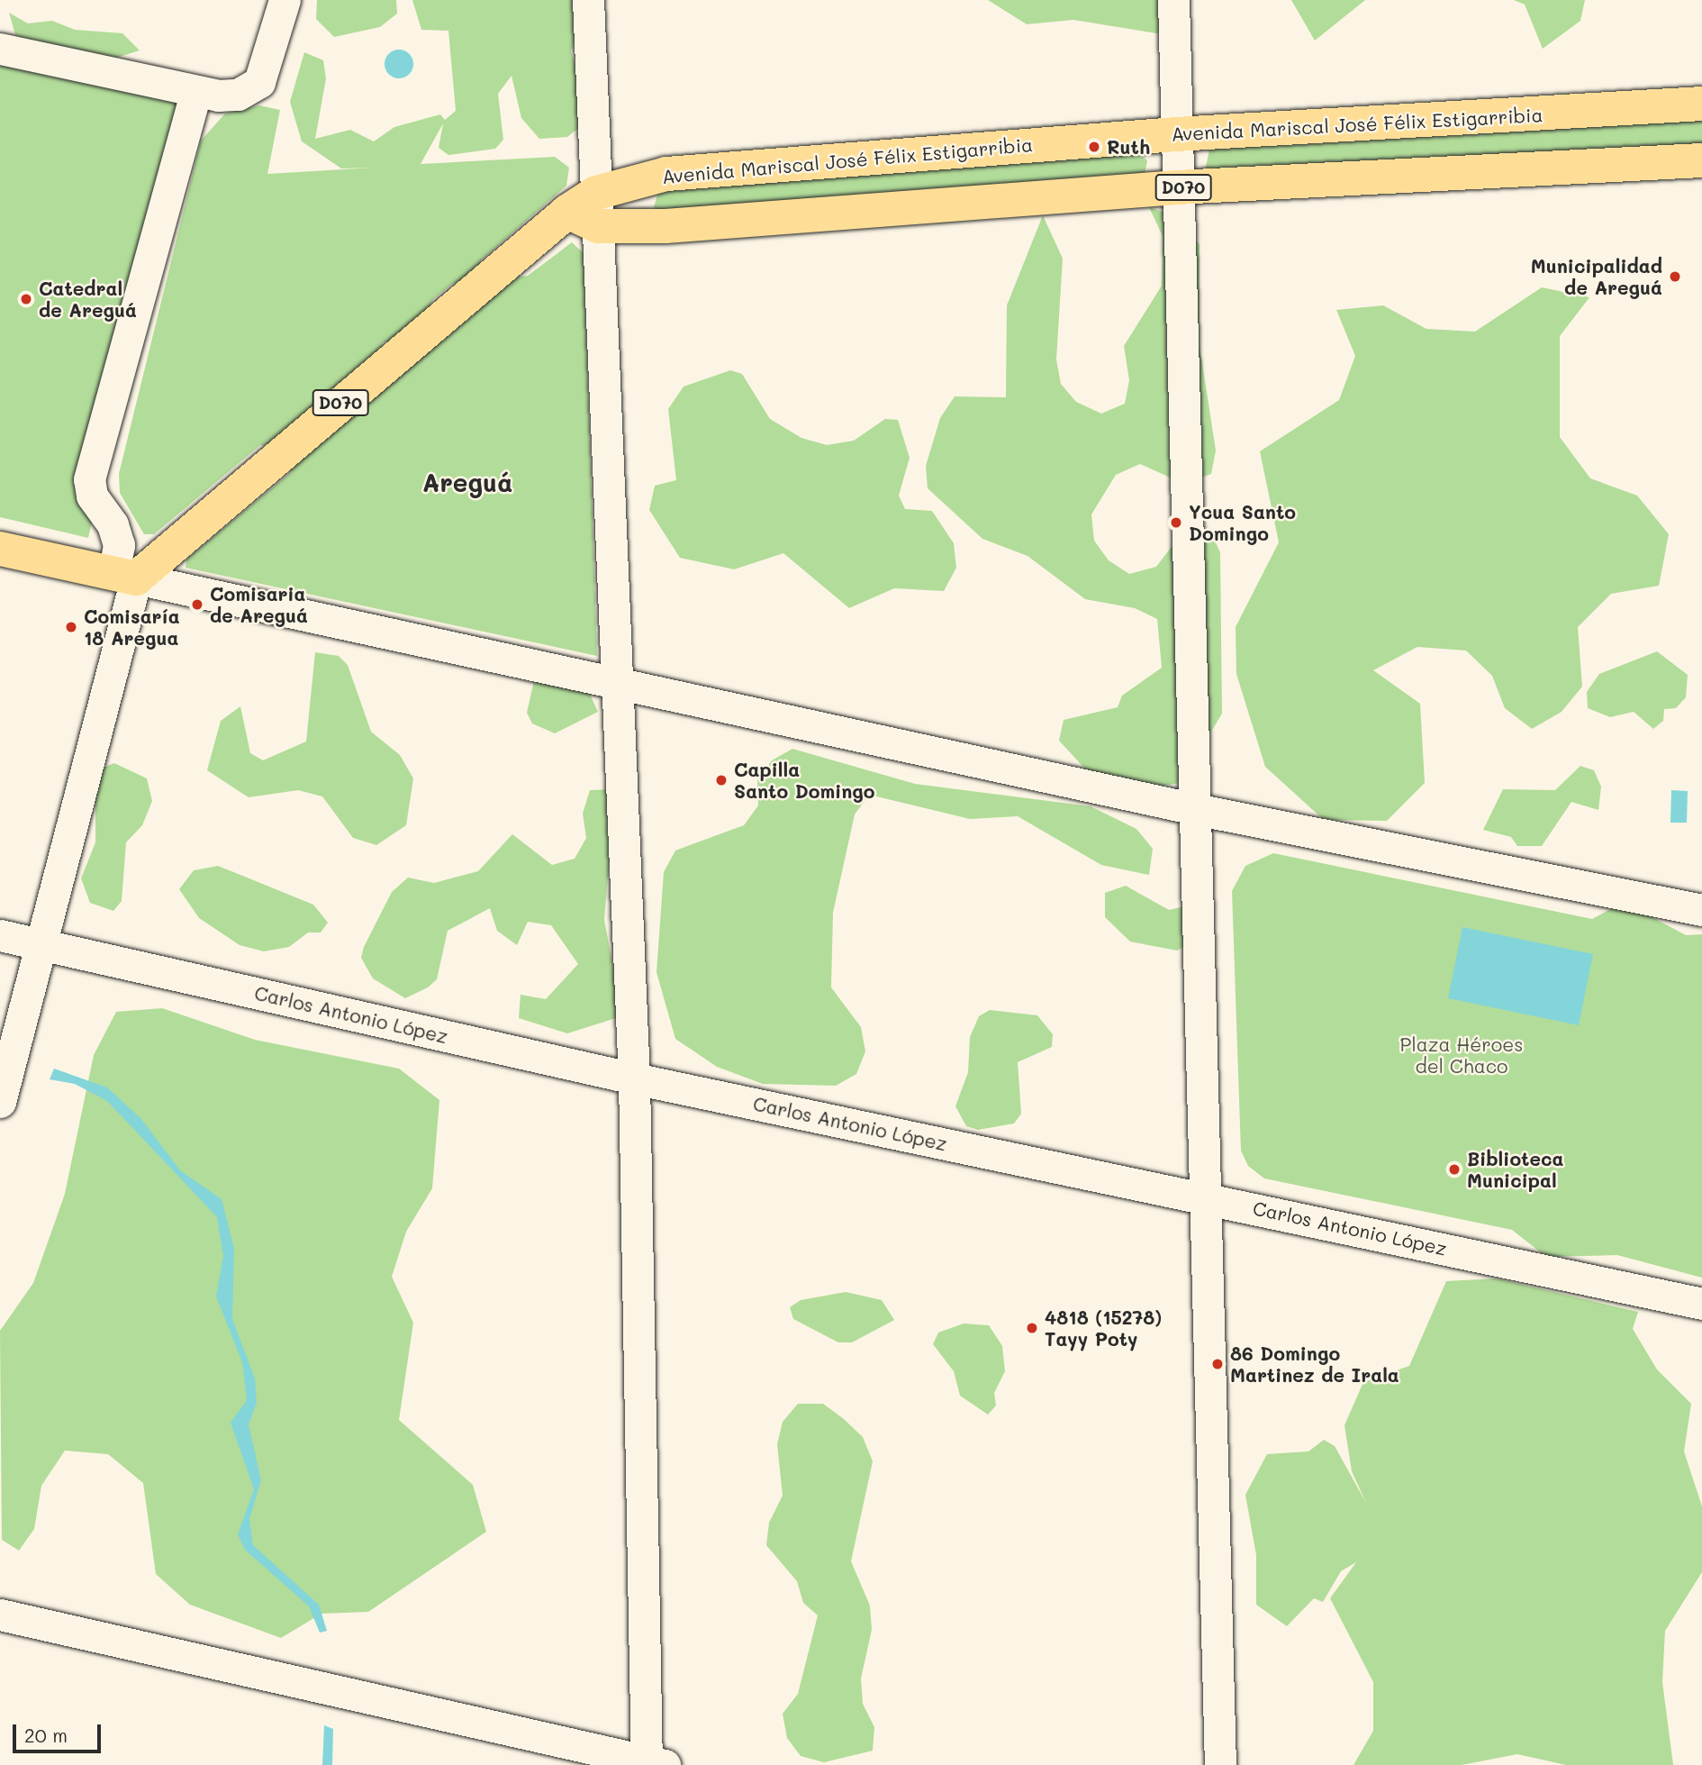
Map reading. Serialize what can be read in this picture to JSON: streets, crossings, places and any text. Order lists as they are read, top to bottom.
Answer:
{
  "streets": {
    "main road": ["Avenida Mariscal José Félix Estigarribia", "D070"],
    "street": ["Carlos Antonio López"]
  },
  "crossings": [
    ["Avenida Mariscal José Félix Estigarribia", "D070"]
  ],
  "districts": ["Areguá"],
  "parks": ["Plaza Héroes del Chaco"],
  "places": [
    "Ruth",
    "Municipalidad de Areguá",
    "Catedral de Areguá",
    "Ycua Santo Domingo",
    "Comisaria de Areguá",
    "Comisaría 18 Aregua",
    "Capilla Santo Domingo",
    "Biblioteca Municipal",
    "4818 (15278) Tayy Poty",
    "86 Domingo Martinez de Irala"
  ],
  "scale_bar": "20 m"
}
